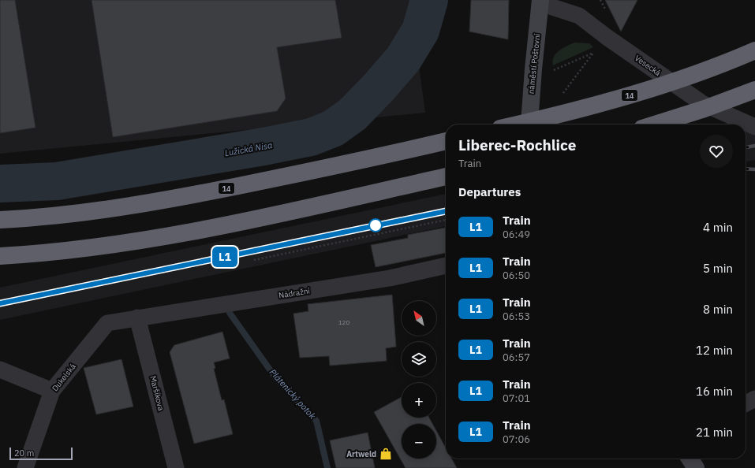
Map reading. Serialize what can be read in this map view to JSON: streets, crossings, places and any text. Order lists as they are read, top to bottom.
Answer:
{
  "streets": {
    "highway": ["14"],
    "street": [
      "náměstí Poštovní",
      "Vesecká",
      "Nádražní",
      "Dukelská",
      "Maršíkova"
    ]
  },
  "crossings": [
    ["náměstí Poštovní", "Vesecká"],
    ["Nádražní", "Dukelská"],
    ["Nádražní", "Maršíkova"],
    ["Dukelská", "Maršíkova"]
  ],
  "water": ["Lužická Nisa", "Plátenický potok"],
  "places": {
    "shop": ["Artweld"]
  },
  "house_numbers": ["120"],
  "scale_bar": "20 m",
  "north": "top left",
  "page": {
    "on_map": "L1",
    "heading": [
      ["Liberec-Rochlice", "Train"],
      "Departures"
    ],
    "list": [
      {
        "mark": "L1",
        "name": "Train",
        "note": "06:49",
        "value": "4 min"
      },
      {
        "mark": "L1",
        "name": "Train",
        "note": "06:50",
        "value": "5 min"
      },
      {
        "mark": "L1",
        "name": "Train",
        "note": "06:53",
        "value": "8 min"
      },
      {
        "mark": "L1",
        "name": "Train",
        "note": "06:57",
        "value": "12 min"
      },
      {
        "mark": "L1",
        "name": "Train",
        "note": "07:01",
        "value": "16 min"
      },
      {
        "mark": "L1",
        "name": "Train",
        "note": "07:06",
        "value": "21 min"
      }
    ],
    "map_buttons": ["+", "−"],
    "scale": "20 m"
  }
}
